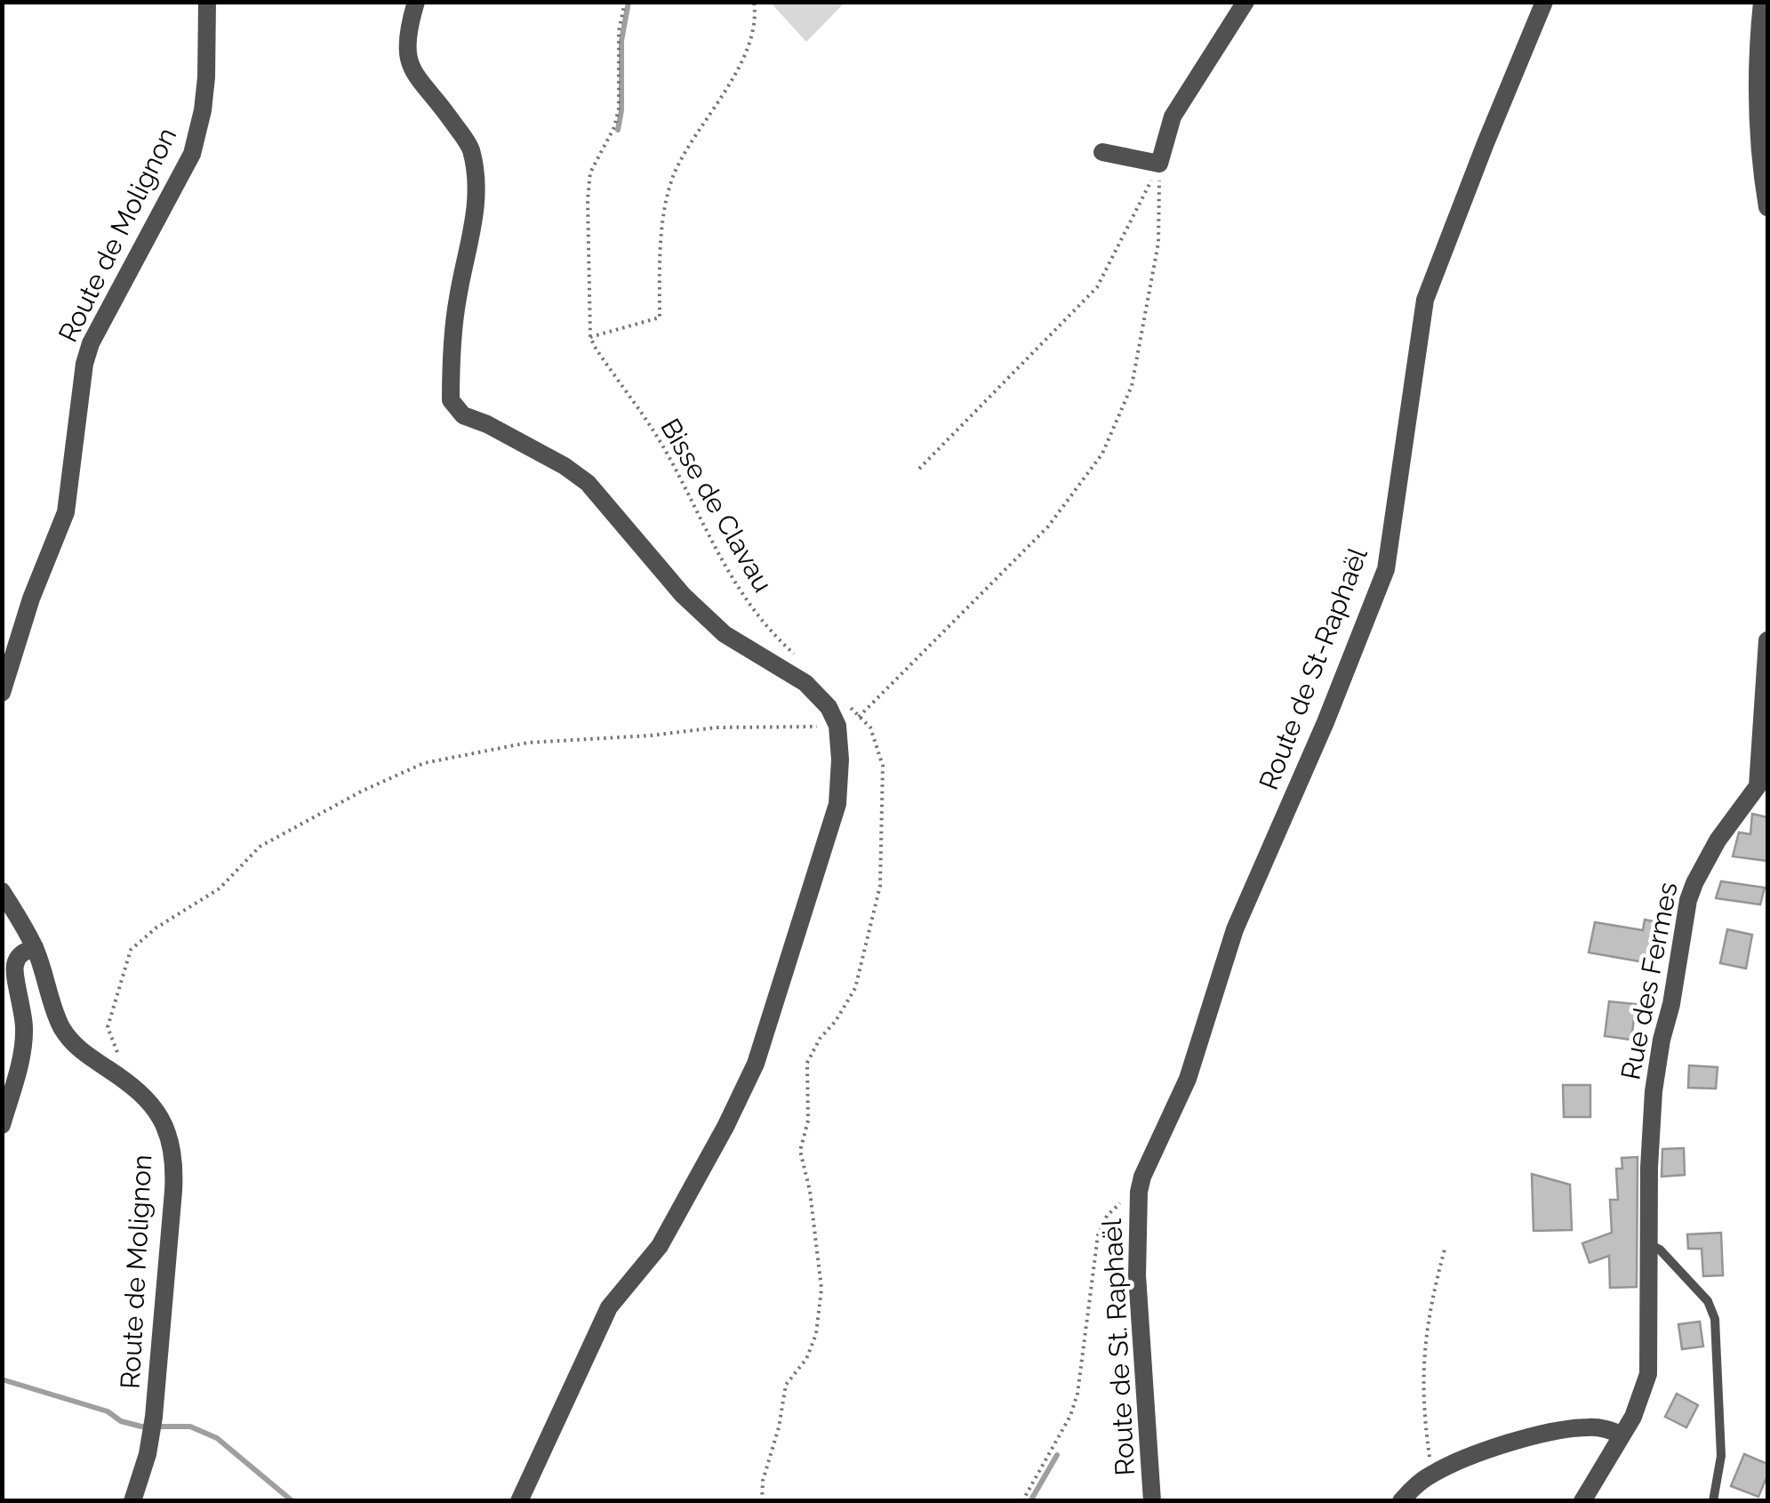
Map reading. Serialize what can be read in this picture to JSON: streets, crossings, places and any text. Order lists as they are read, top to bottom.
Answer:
{
  "streets": {
    "street": [
      "Route de Molignon",
      "Route de St-Raphaël",
      "Rue des Fermes",
      "Route de St. Raphaël"
    ],
    "path": ["Bisse de Clavau"]
  },
  "crossings": [
    ["Route de St-Raphaël", "Route de St. Raphaël"]
  ]
}
